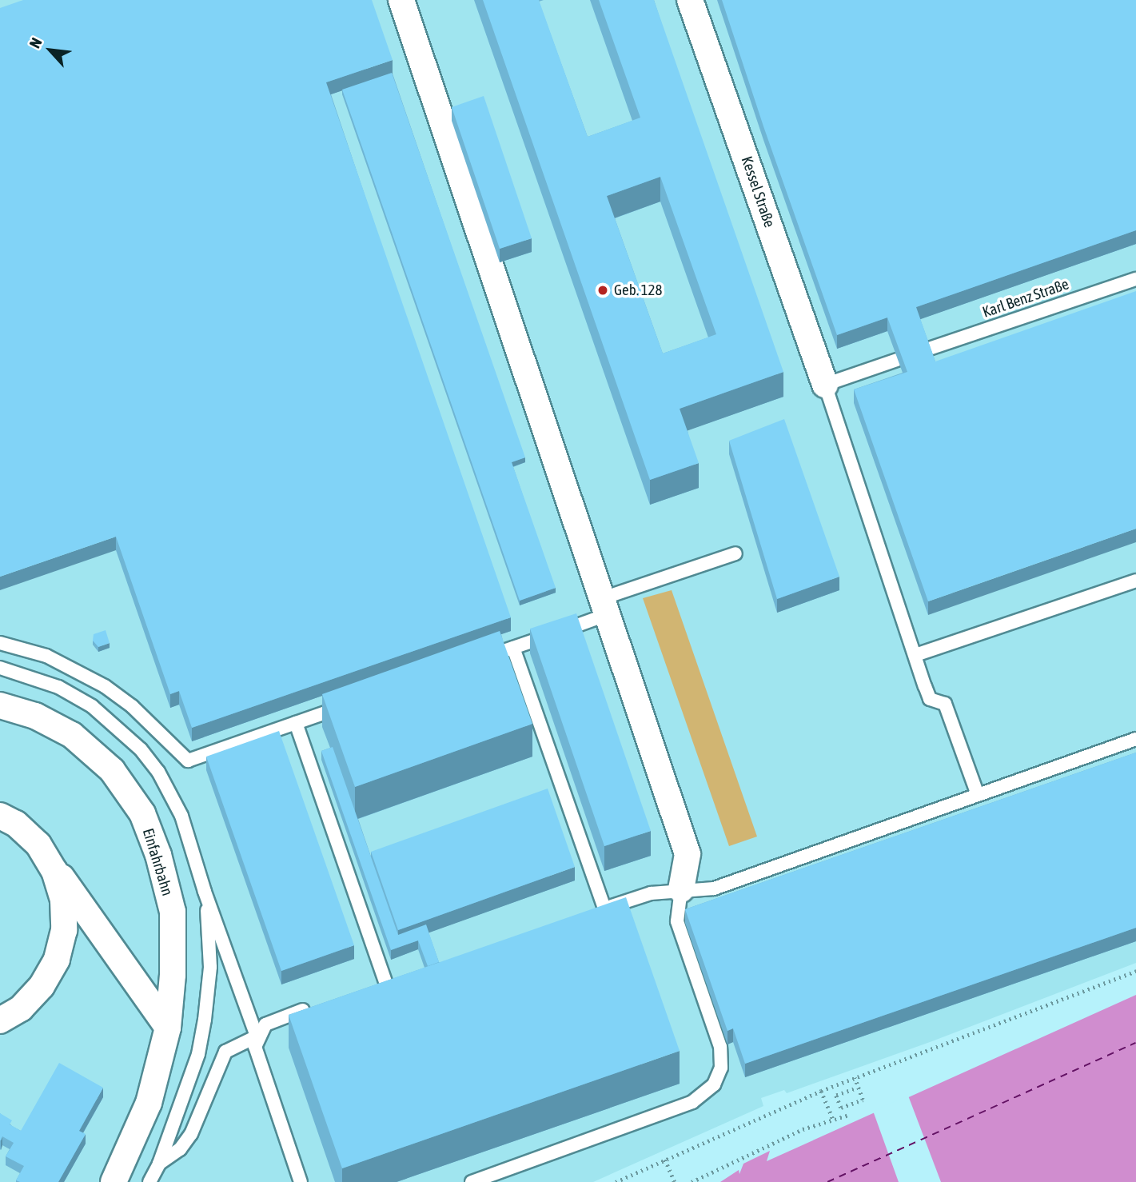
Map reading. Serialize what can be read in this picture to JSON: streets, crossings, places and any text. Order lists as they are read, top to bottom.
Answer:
{
  "streets": {
    "street": ["Kessel Straße", "Einfahrbahn"],
    "lane": ["Karl Benz Straße"]
  },
  "places": ["Geb. 128"],
  "north": "top left"
}
